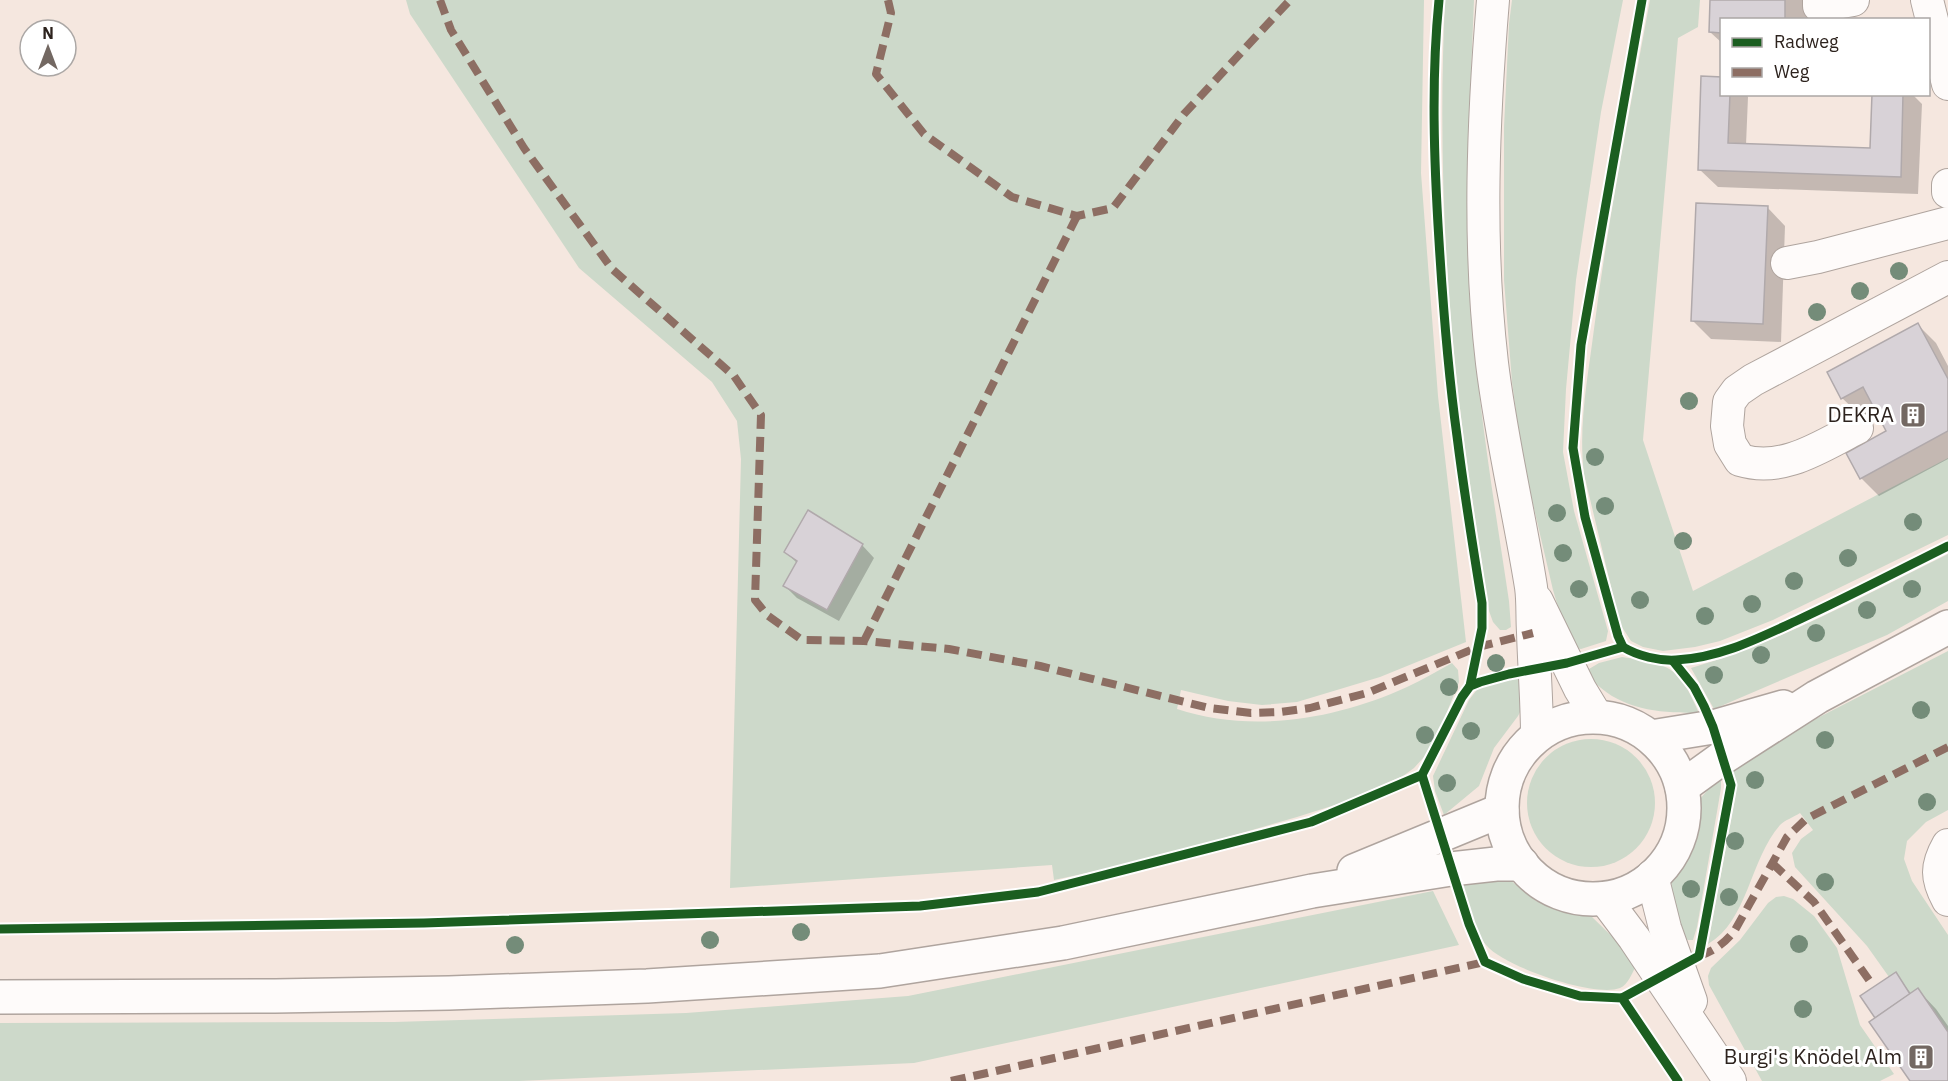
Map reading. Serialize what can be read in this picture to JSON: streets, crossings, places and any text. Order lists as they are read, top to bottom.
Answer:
{
  "places": {
    "building": ["DEKRA", "Burgi's Knödel Alm"]
  },
  "legend": ["Radweg", "Weg"],
  "north": "top"
}
